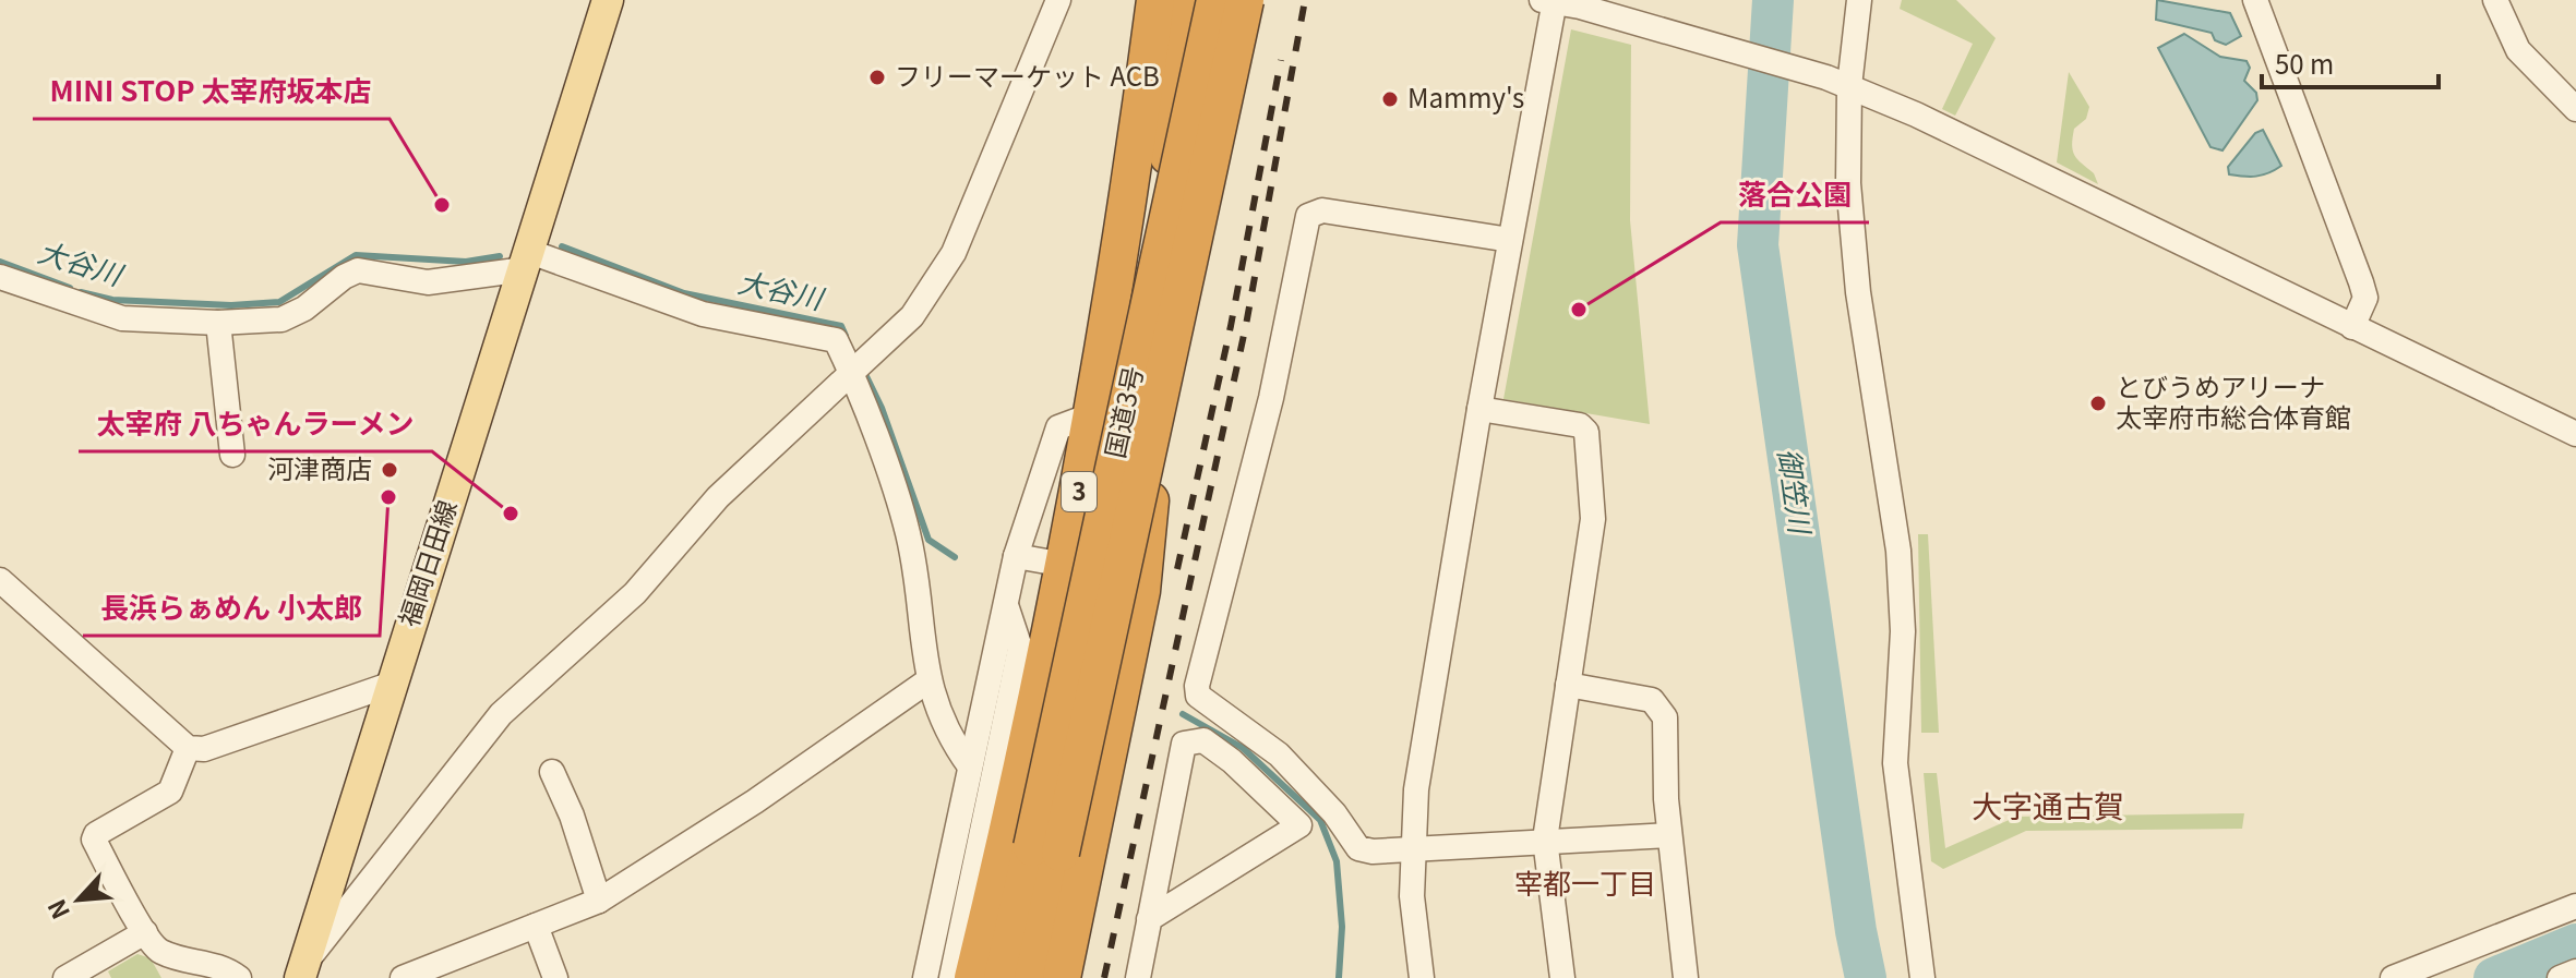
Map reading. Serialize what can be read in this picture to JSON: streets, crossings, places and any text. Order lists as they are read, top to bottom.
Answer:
{
  "streets": {
    "highway": ["国道3号", "3"],
    "main road": ["福岡日田線"]
  },
  "districts": ["大字通古賀", "宰都一丁目"],
  "water": ["大谷川", "御笠川"],
  "places": [
    "フリーマーケット ACB",
    "Mammy's",
    "MINI STOP 太宰府坂本店",
    "落合公園",
    "とびうめアリーナ 太宰府市総合体育館",
    "河津商店",
    "長浜らぁめん 小太郎",
    "太宰府 八ちゃんラーメン"
  ],
  "scale_bar": "50 m",
  "north": "bottom left"
}
